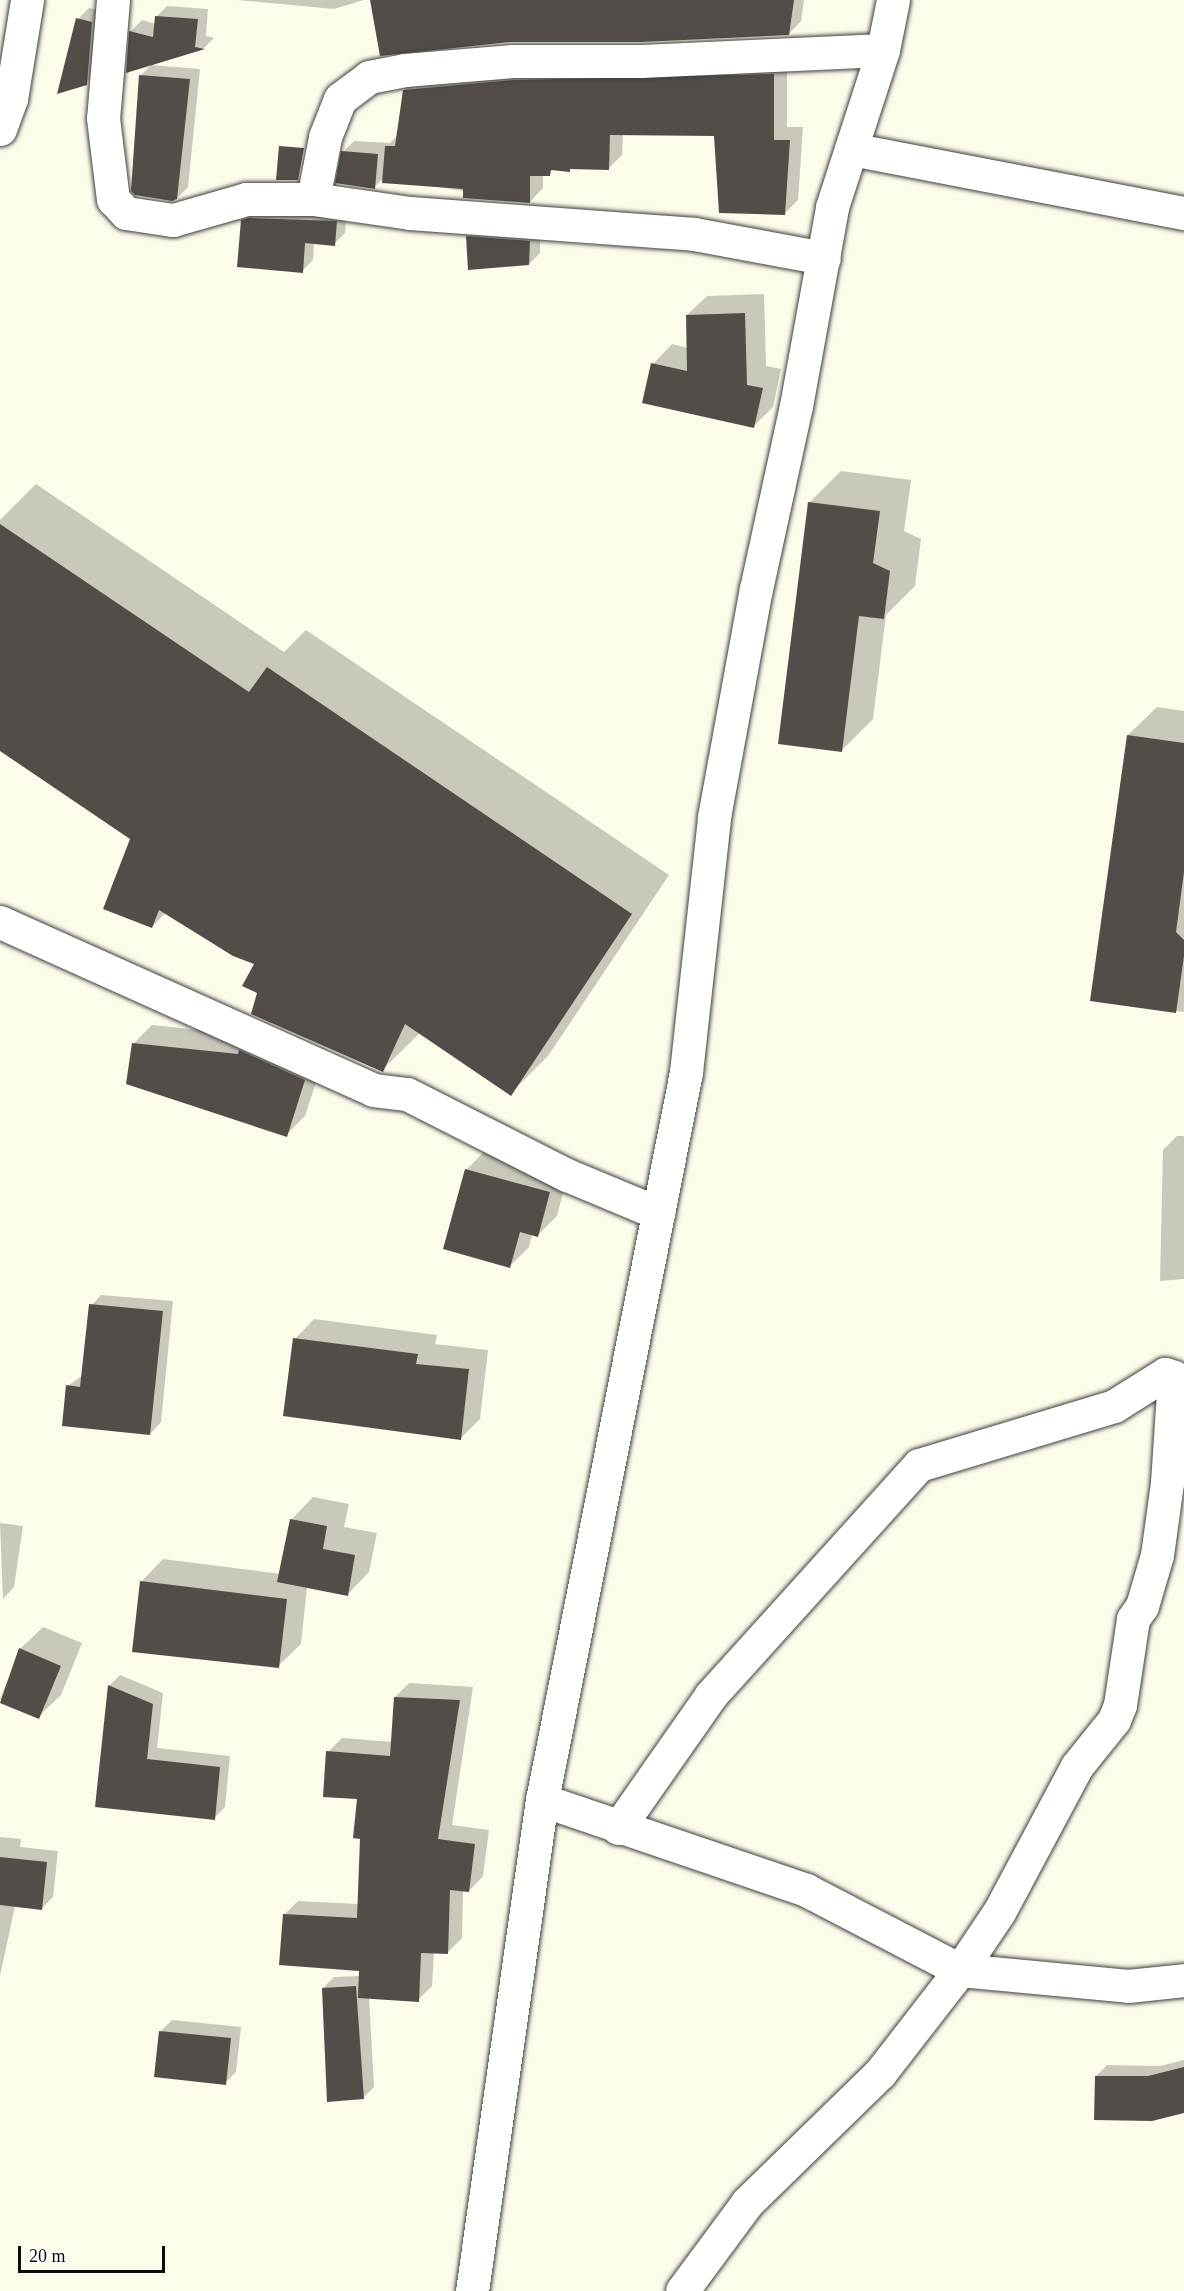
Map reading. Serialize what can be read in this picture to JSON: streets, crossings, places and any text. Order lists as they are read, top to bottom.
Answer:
{
  "scale_bar": "20 m"
}
